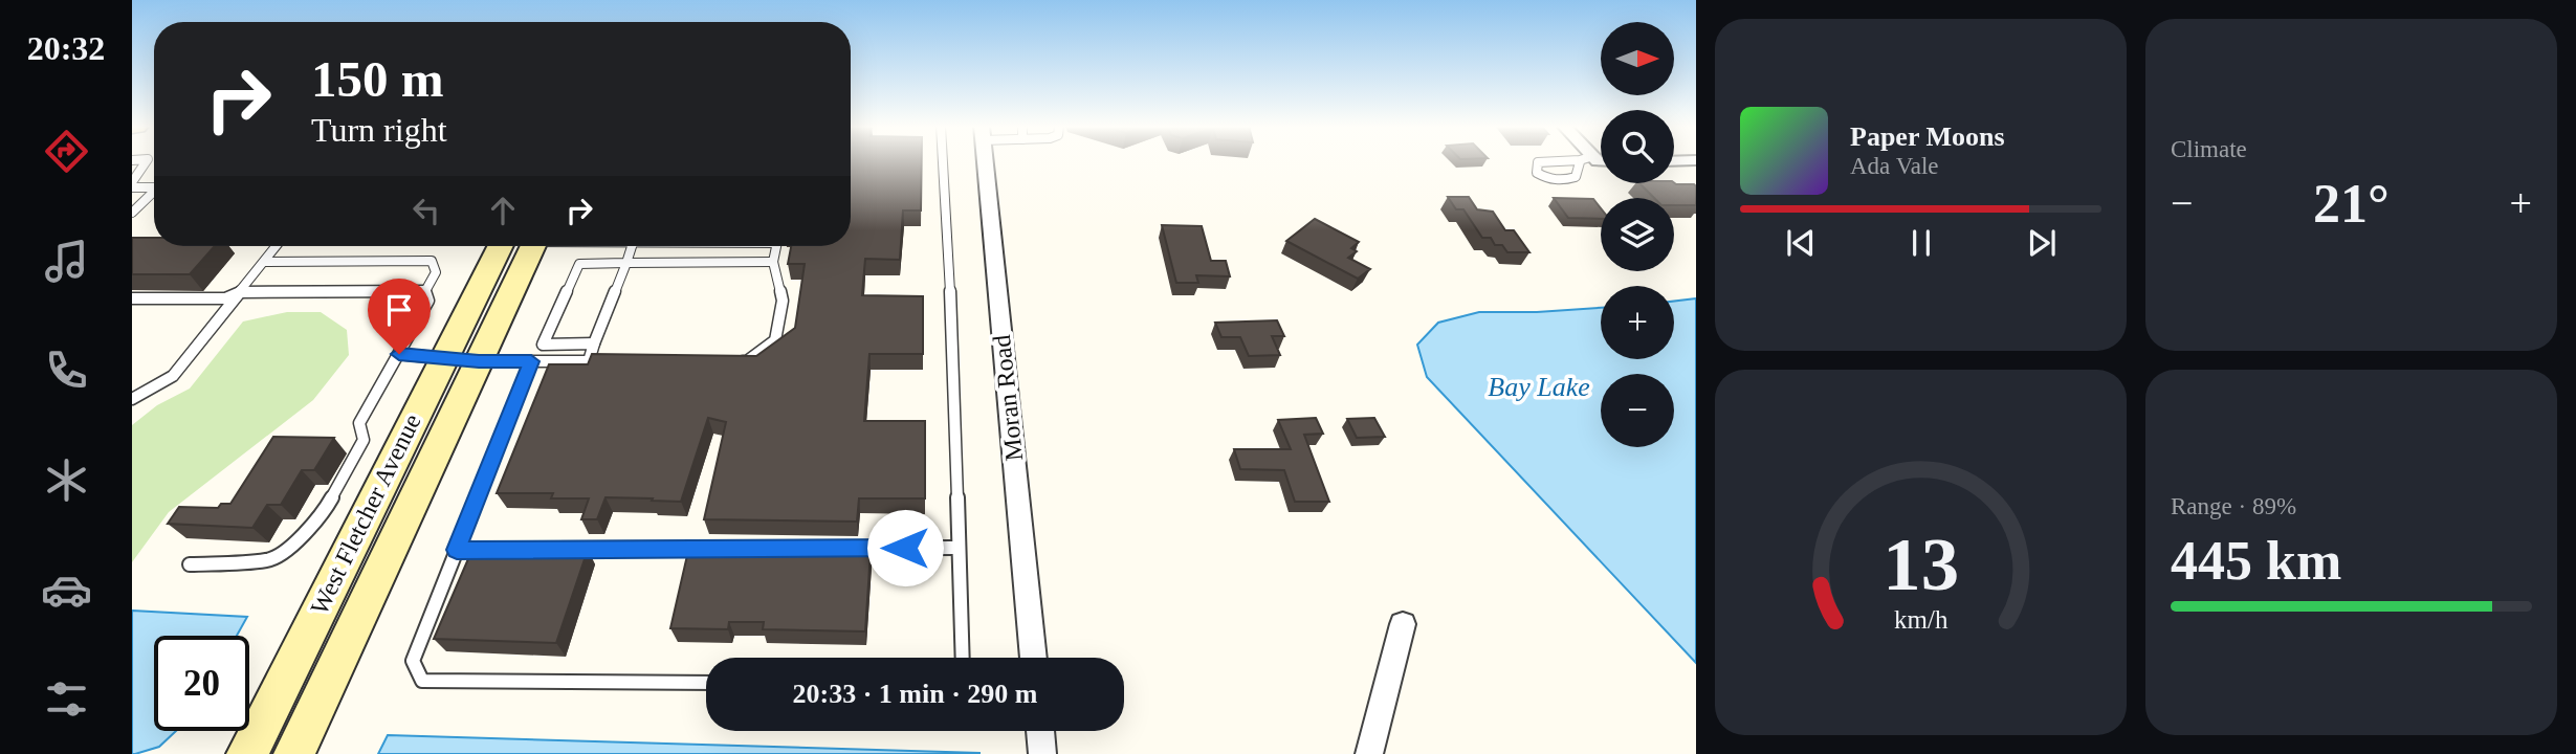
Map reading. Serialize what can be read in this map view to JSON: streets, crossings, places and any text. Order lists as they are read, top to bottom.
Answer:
{
  "streets": {
    "main road": ["West Fletcher Avenue"],
    "street": ["Moran Road"]
  },
  "water": ["Bay Lake"],
  "north": "right",
  "page": {
    "tabs": "20:32",
    "tile": [
      "Climate",
      ["Range · 89%", "445 km"]
    ],
    "map_buttons": ["+", "−"],
    "turn": ["150 m", "Turn right"],
    "song": ["Paper Moons", "Ada Vale"],
    "heat": ["−", "21°", "+"],
    "limit": "20",
    "trip": "20:33 · 1 min · 290 m",
    "gauge": ["13", "km/h"]
  }
}
